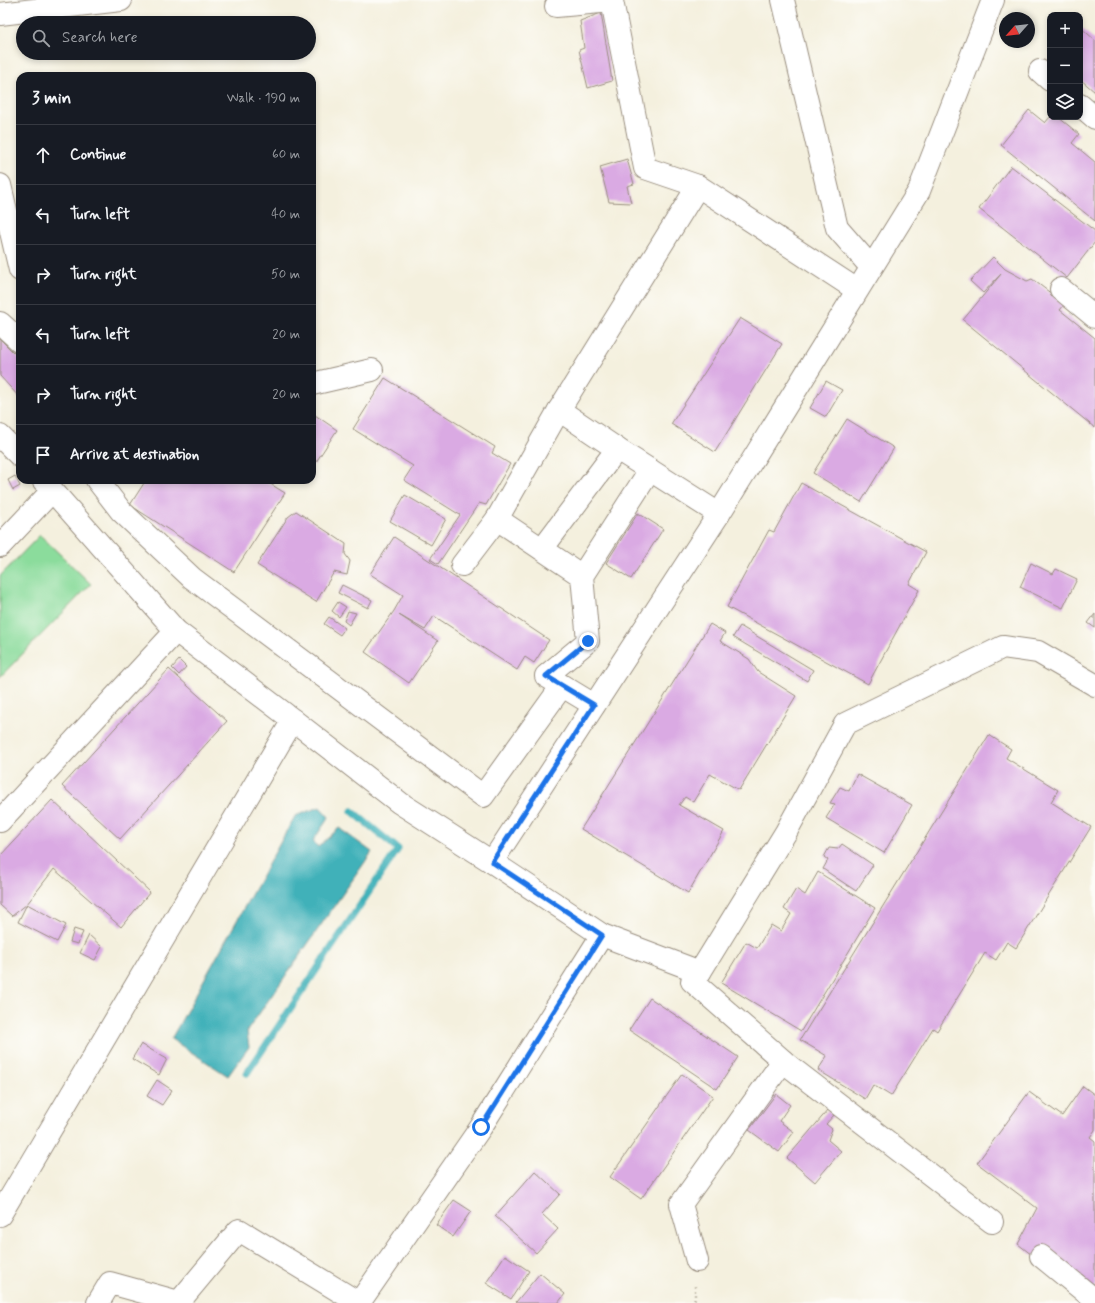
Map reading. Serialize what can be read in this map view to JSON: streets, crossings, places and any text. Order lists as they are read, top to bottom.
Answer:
{
  "north": "bottom left",
  "page": {
    "map_buttons": ["+", "−"],
    "search": "Search here",
    "heading": ["3 min", "Walk · 190 m"],
    "list": [
      ["Continue", "60 m"],
      ["Turn left", "40 m"],
      ["Turn right", "50 m"],
      ["Turn left", "20 m"],
      ["Turn right", "20 m"],
      "Arrive at destination"
    ]
  }
}
